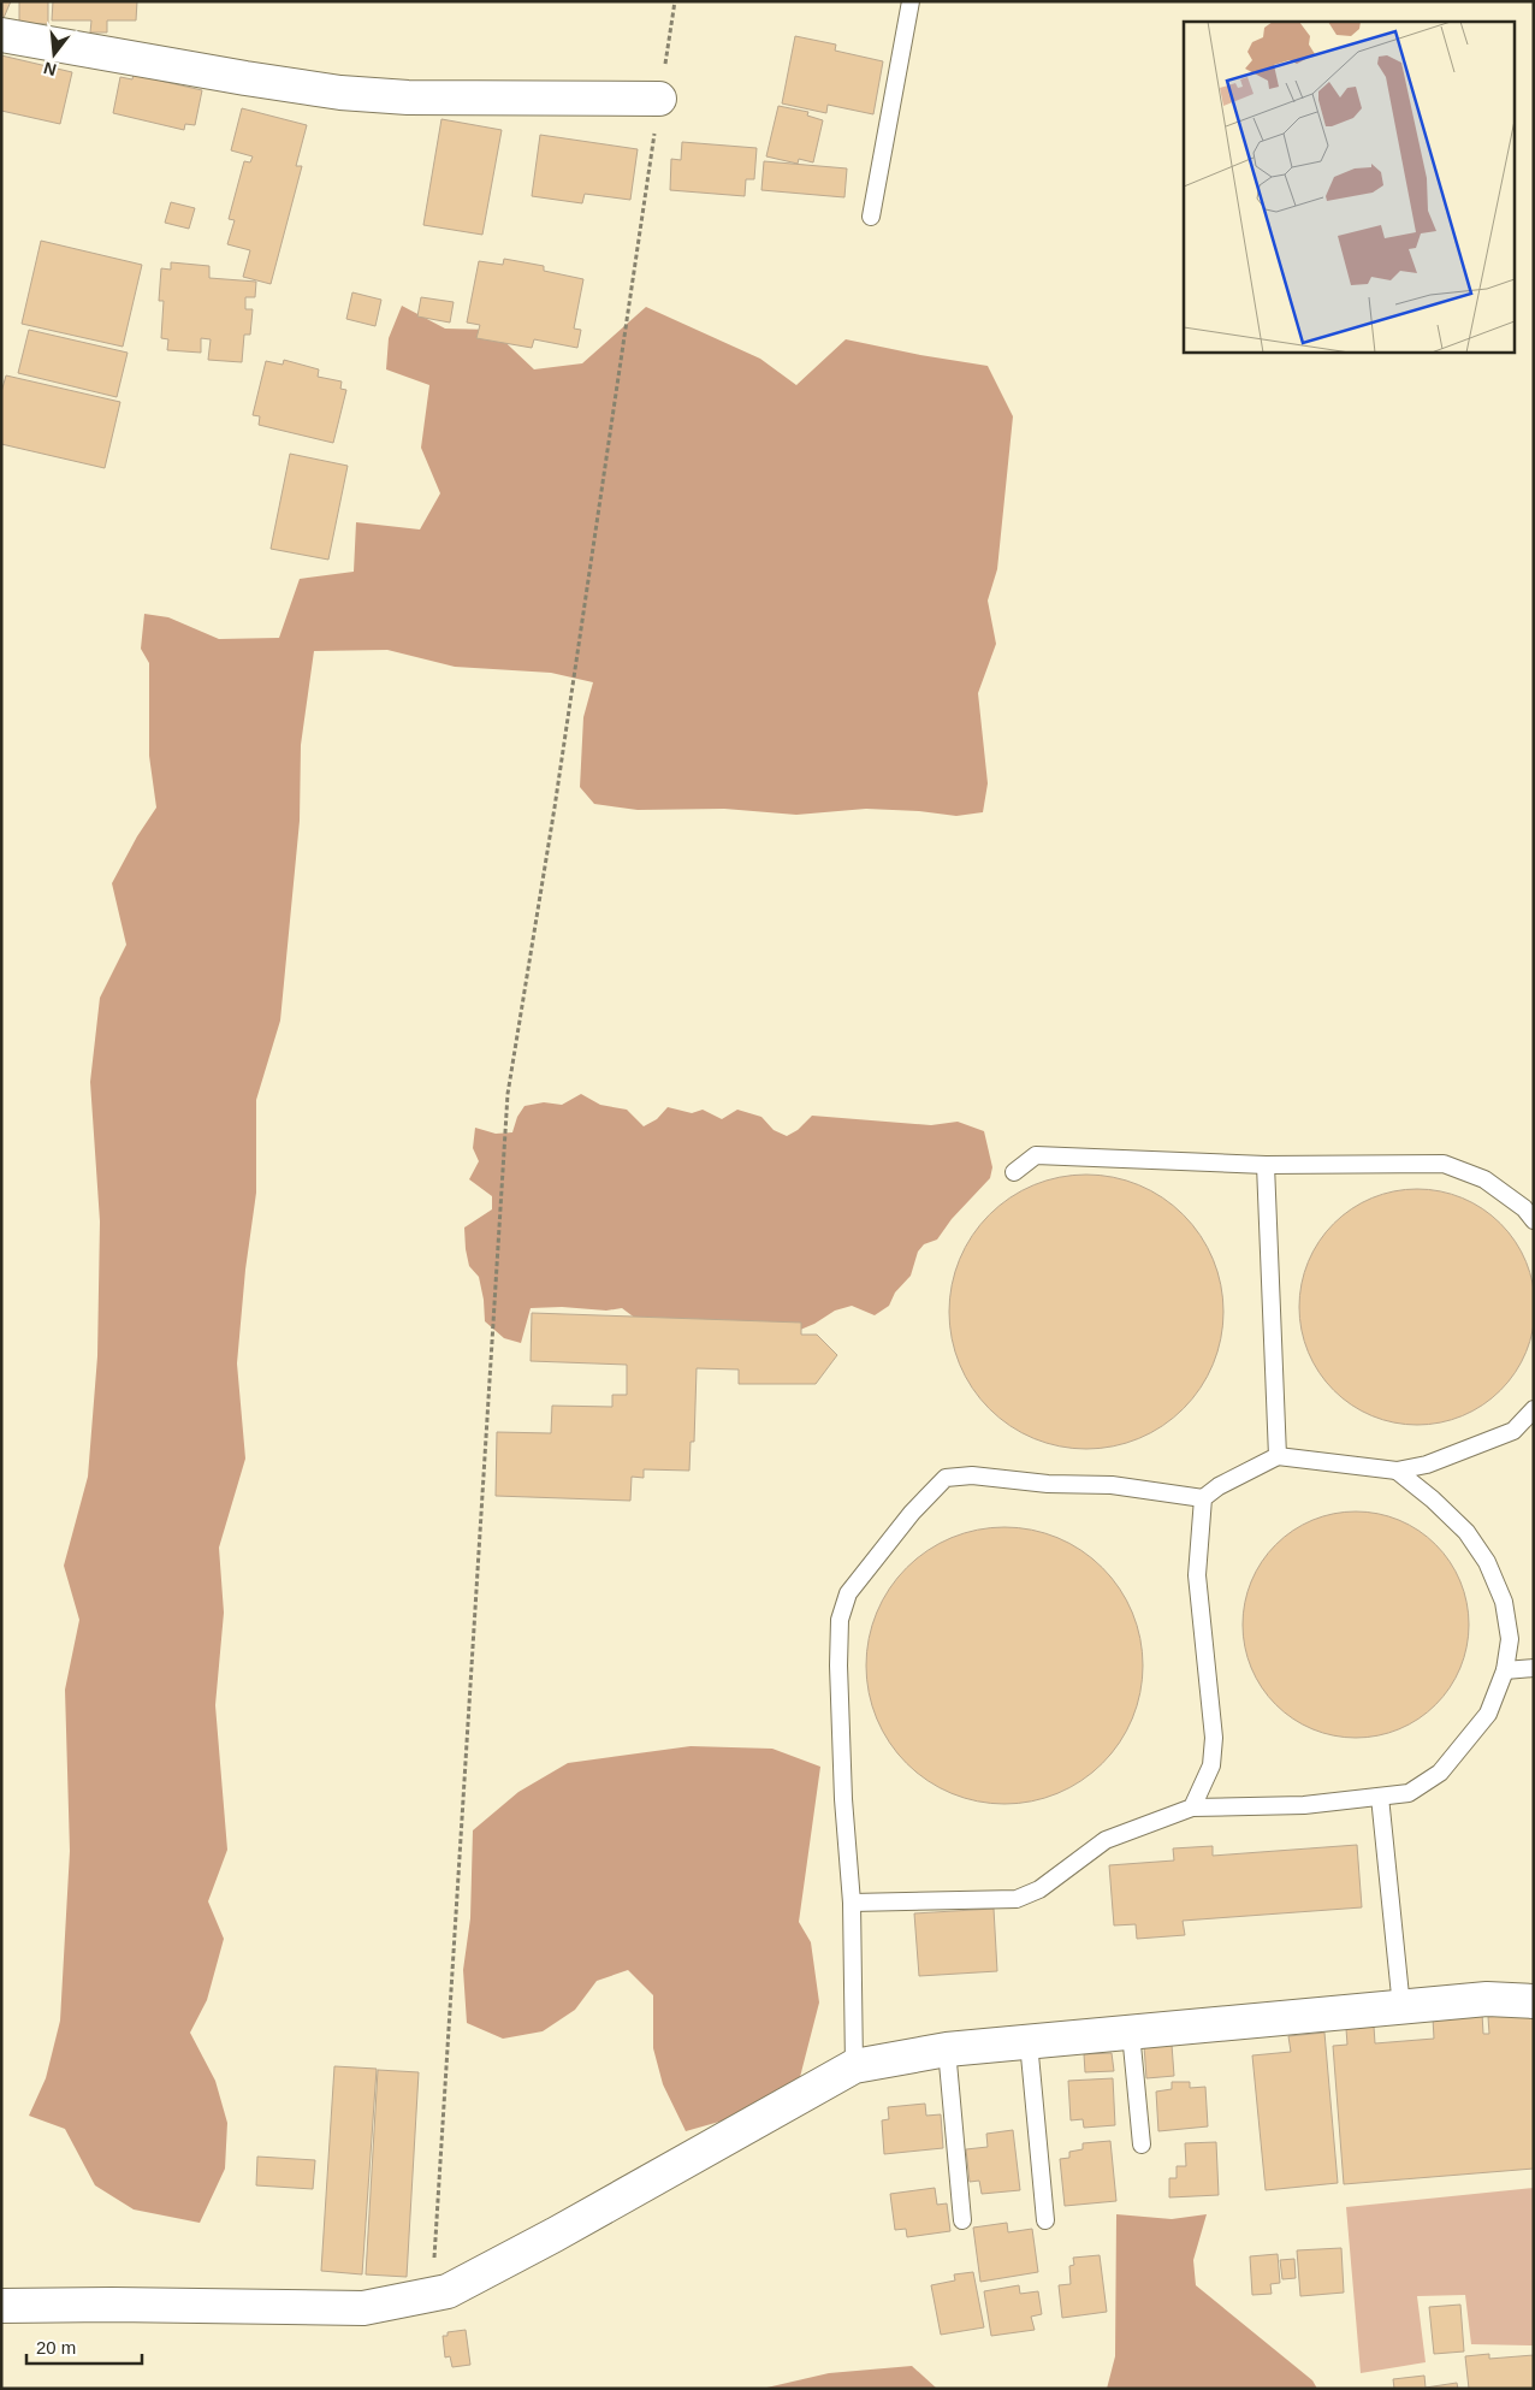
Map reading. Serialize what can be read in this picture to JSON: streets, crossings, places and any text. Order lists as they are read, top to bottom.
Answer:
{
  "scale_bar": "20 m",
  "north": "bottom"
}
